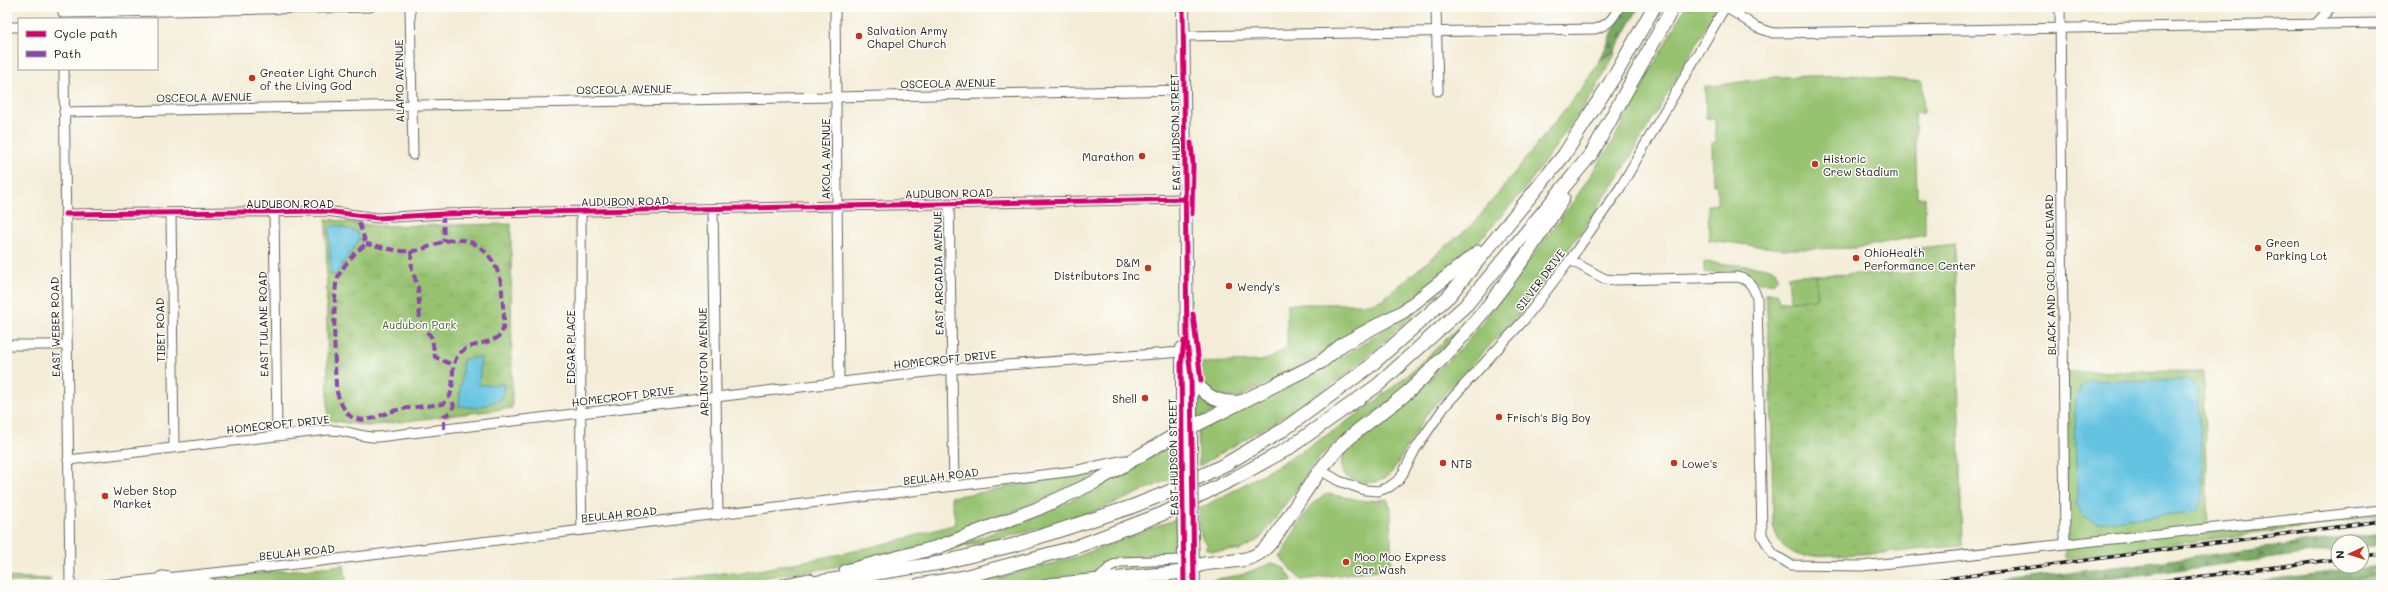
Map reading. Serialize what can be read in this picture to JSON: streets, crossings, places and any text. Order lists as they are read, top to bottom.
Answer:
{
  "streets": {
    "main road": ["EAST HUDSON STREET"],
    "street": [
      "ALAMO AVENUE",
      "OSCEOLA AVENUE",
      "AKOLA AVENUE",
      "AUDUBON ROAD",
      "EAST ARCADIA AVENUE",
      "BLACK AND GOLD BOULEVARD",
      "SILVER DRIVE",
      "EAST TULANE ROAD",
      "EAST WEBER ROAD",
      "TIBET ROAD",
      "EDGAR PLACE",
      "HOMECROFT DRIVE",
      "ARLINGTON AVENUE",
      "BEULAH ROAD"
    ]
  },
  "crossings": [
    ["ALAMO AVENUE", "OSCEOLA AVENUE"],
    ["OSCEOLA AVENUE", "EAST HUDSON STREET"],
    ["OSCEOLA AVENUE", "AKOLA AVENUE"],
    ["OSCEOLA AVENUE", "EAST WEBER ROAD"],
    ["EAST HUDSON STREET", "AUDUBON ROAD"],
    ["EAST HUDSON STREET", "HOMECROFT DRIVE"],
    ["AKOLA AVENUE", "AUDUBON ROAD"],
    ["AKOLA AVENUE", "HOMECROFT DRIVE"],
    ["AUDUBON ROAD", "EAST ARCADIA AVENUE"],
    ["AUDUBON ROAD", "EAST TULANE ROAD"],
    ["AUDUBON ROAD", "EAST WEBER ROAD"],
    ["AUDUBON ROAD", "TIBET ROAD"],
    ["AUDUBON ROAD", "EDGAR PLACE"],
    ["AUDUBON ROAD", "ARLINGTON AVENUE"],
    ["EAST ARCADIA AVENUE", "HOMECROFT DRIVE"],
    ["EAST ARCADIA AVENUE", "BEULAH ROAD"],
    ["EAST TULANE ROAD", "HOMECROFT DRIVE"],
    ["EAST WEBER ROAD", "HOMECROFT DRIVE"],
    ["TIBET ROAD", "HOMECROFT DRIVE"],
    ["EDGAR PLACE", "HOMECROFT DRIVE"],
    ["EDGAR PLACE", "BEULAH ROAD"],
    ["HOMECROFT DRIVE", "ARLINGTON AVENUE"],
    ["ARLINGTON AVENUE", "BEULAH ROAD"]
  ],
  "parks": ["Audubon Park"],
  "places": [
    "Salvation Army Chapel Church",
    "Greater Light Church of the Living God",
    "Marathon",
    "Historic Crew Stadium",
    "Green Parking Lot",
    "OhioHealth Performance Center",
    "D&M Distributors Inc",
    "Wendy's",
    "Shell",
    "Frisch's Big Boy",
    "NTB",
    "Lowe's",
    "Weber Stop Market",
    "Moo Moo Express Car Wash"
  ],
  "legend": ["Cycle path", "Path"],
  "north": "left"
}
